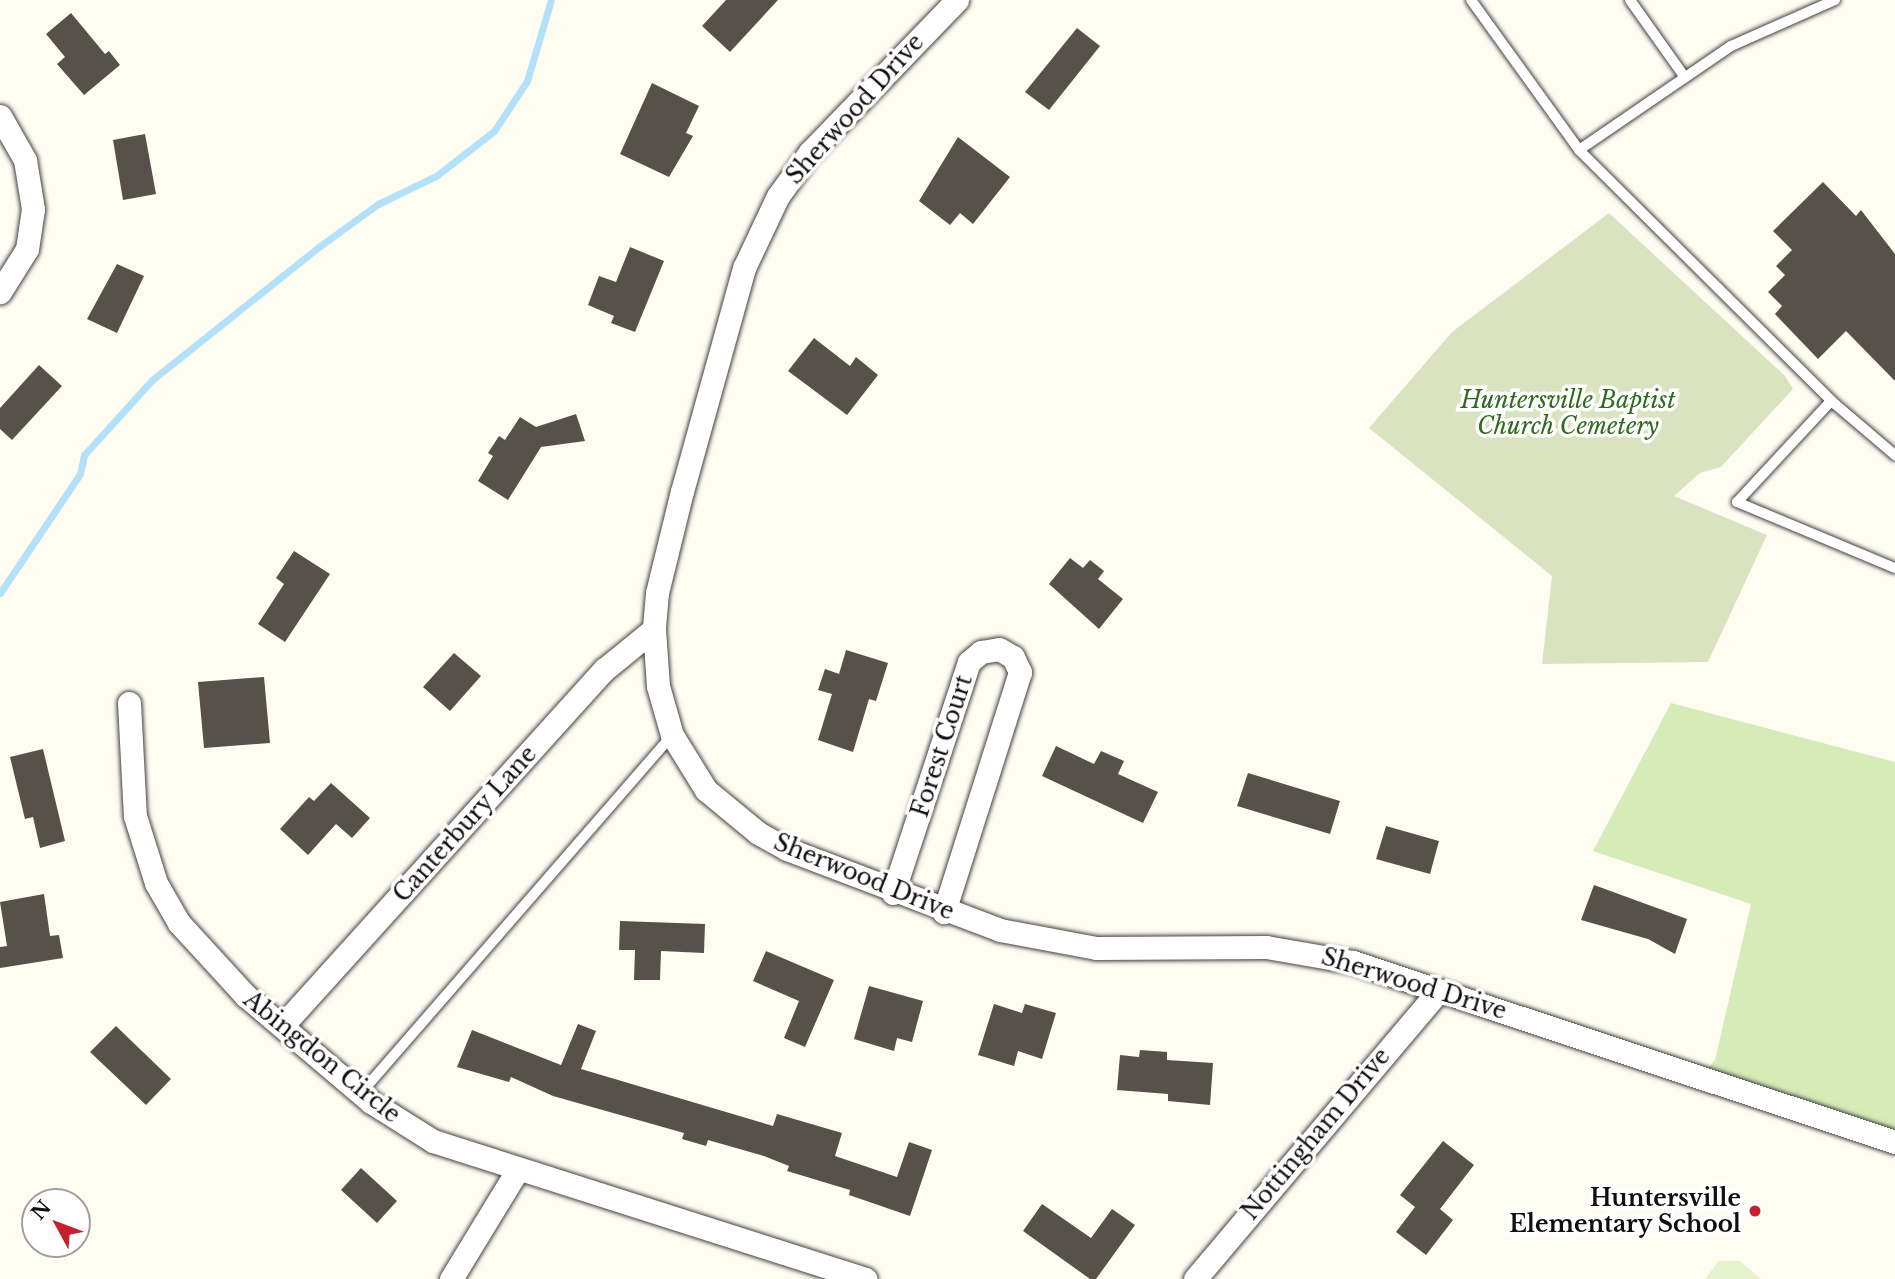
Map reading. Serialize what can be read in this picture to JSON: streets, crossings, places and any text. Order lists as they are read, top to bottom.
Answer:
{
  "streets": {
    "street": [
      "Sherwood Drive",
      "Forest Court",
      "Canterbury Lane",
      "Abingdon Circle",
      "Nottingham Drive"
    ]
  },
  "crossings": [
    ["Sherwood Drive", "Forest Court"],
    ["Sherwood Drive", "Canterbury Lane"],
    ["Sherwood Drive", "Nottingham Drive"],
    ["Canterbury Lane", "Abingdon Circle"]
  ],
  "parks": ["Huntersville Baptist Church Cemetery"],
  "places": ["Huntersville Elementary School"],
  "north": "top left"
}
